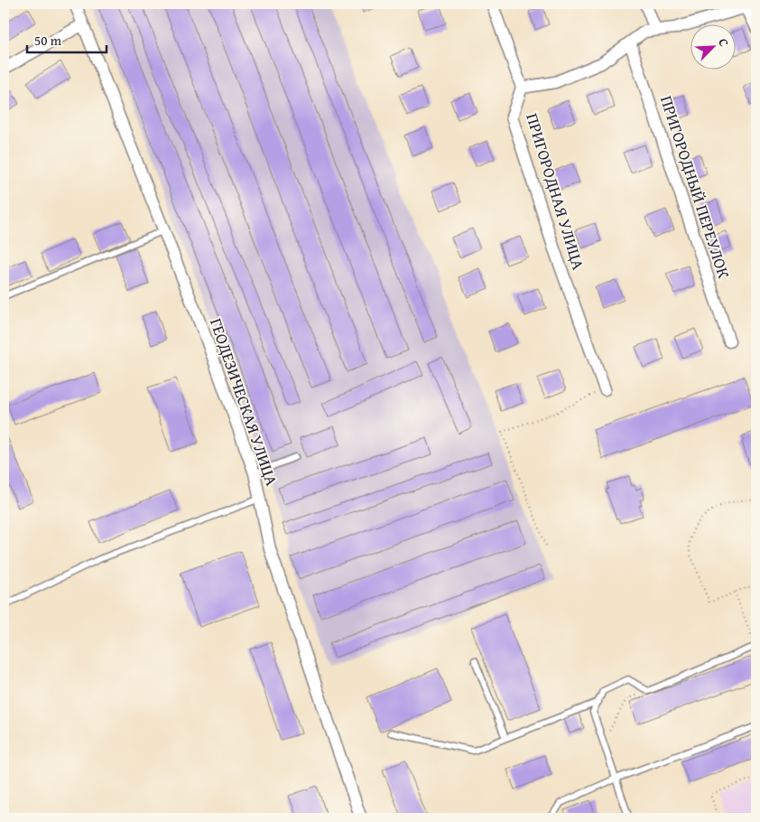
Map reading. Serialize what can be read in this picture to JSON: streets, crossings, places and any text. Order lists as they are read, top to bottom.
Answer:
{
  "streets": {
    "street": ["ПРИГОРОДНЫЙ ПЕРЕУЛОК", "ПРИГОРОДНАЯ УЛИЦА", "ГЕОДЕЗИЧЕСКАЯ УЛИЦА"]
  },
  "scale_bar": "50 m",
  "north": "top right"
}
